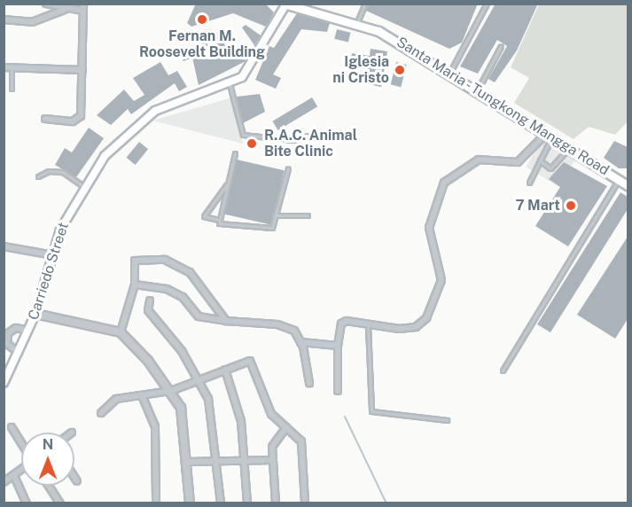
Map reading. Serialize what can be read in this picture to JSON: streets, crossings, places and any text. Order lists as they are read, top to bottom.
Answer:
{
  "streets": {
    "main road": ["Santa Maria - Tungkong Mangga Road", "Carriedo Street"]
  },
  "crossings": [
    ["Santa Maria - Tungkong Mangga Road", "Carriedo Street"]
  ],
  "places": [
    "Fernan M. Roosevelt Building",
    "Iglesia ni Cristo",
    "R.A.C. Animal Bite Clinic",
    "7 Mart"
  ],
  "north": "top"
}
